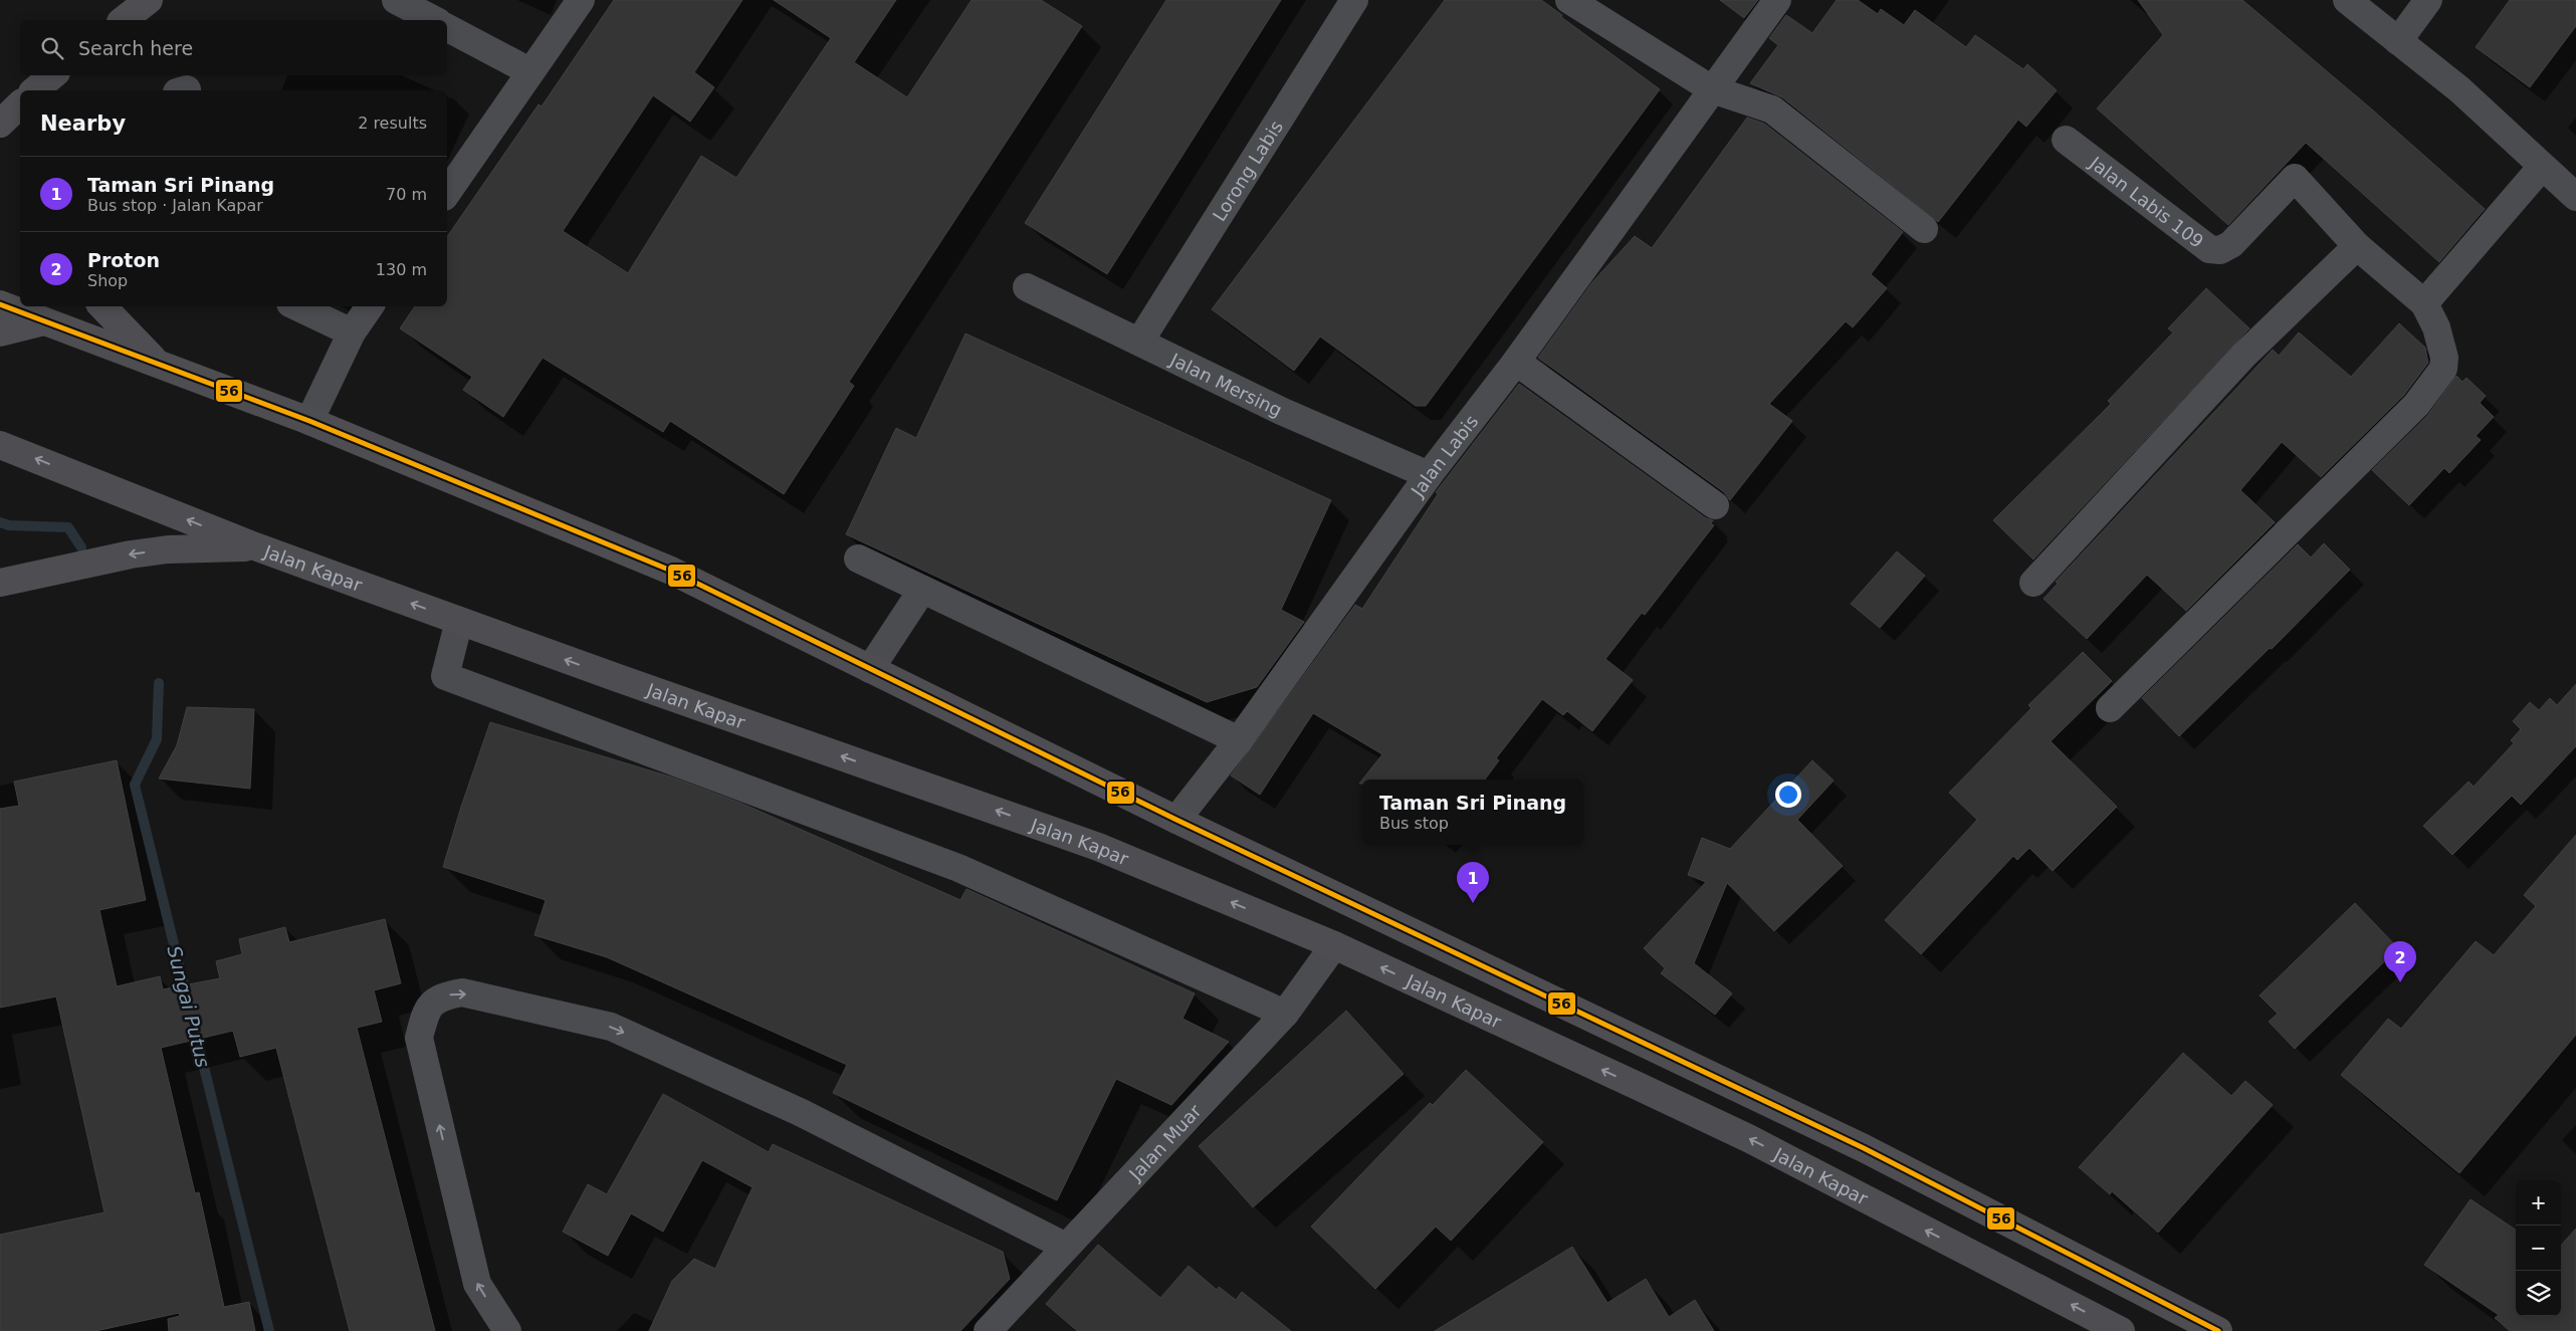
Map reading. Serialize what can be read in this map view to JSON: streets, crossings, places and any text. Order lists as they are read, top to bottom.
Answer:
{
  "streets": {
    "highway": ["Jalan Kapar"],
    "street": [
      "Lorong Labis",
      "Jalan Labis 109",
      "Jalan Mersing",
      "Jalan Labis",
      "Jalan Muar"
    ]
  },
  "crossings": [
    ["Lorong Labis", "Jalan Mersing"],
    ["Jalan Mersing", "Jalan Labis"],
    ["Jalan Kapar", "Jalan Muar"]
  ],
  "water": ["Sungai Putus"],
  "lines": ["transit line 56"],
  "page": {
    "search": "Search here",
    "heading": ["Nearby", "2 results"],
    "list": [
      {
        "mark": "1",
        "name": "Taman Sri Pinang",
        "note": "Bus stop · Jalan Kapar",
        "value": "70 m"
      },
      {
        "mark": "2",
        "name": "Proton",
        "note": "Shop",
        "value": "130 m"
      }
    ],
    "popup": ["Taman Sri Pinang", "Bus stop"],
    "pins": ["1", "2"],
    "map_buttons": ["+", "−"]
  }
}
